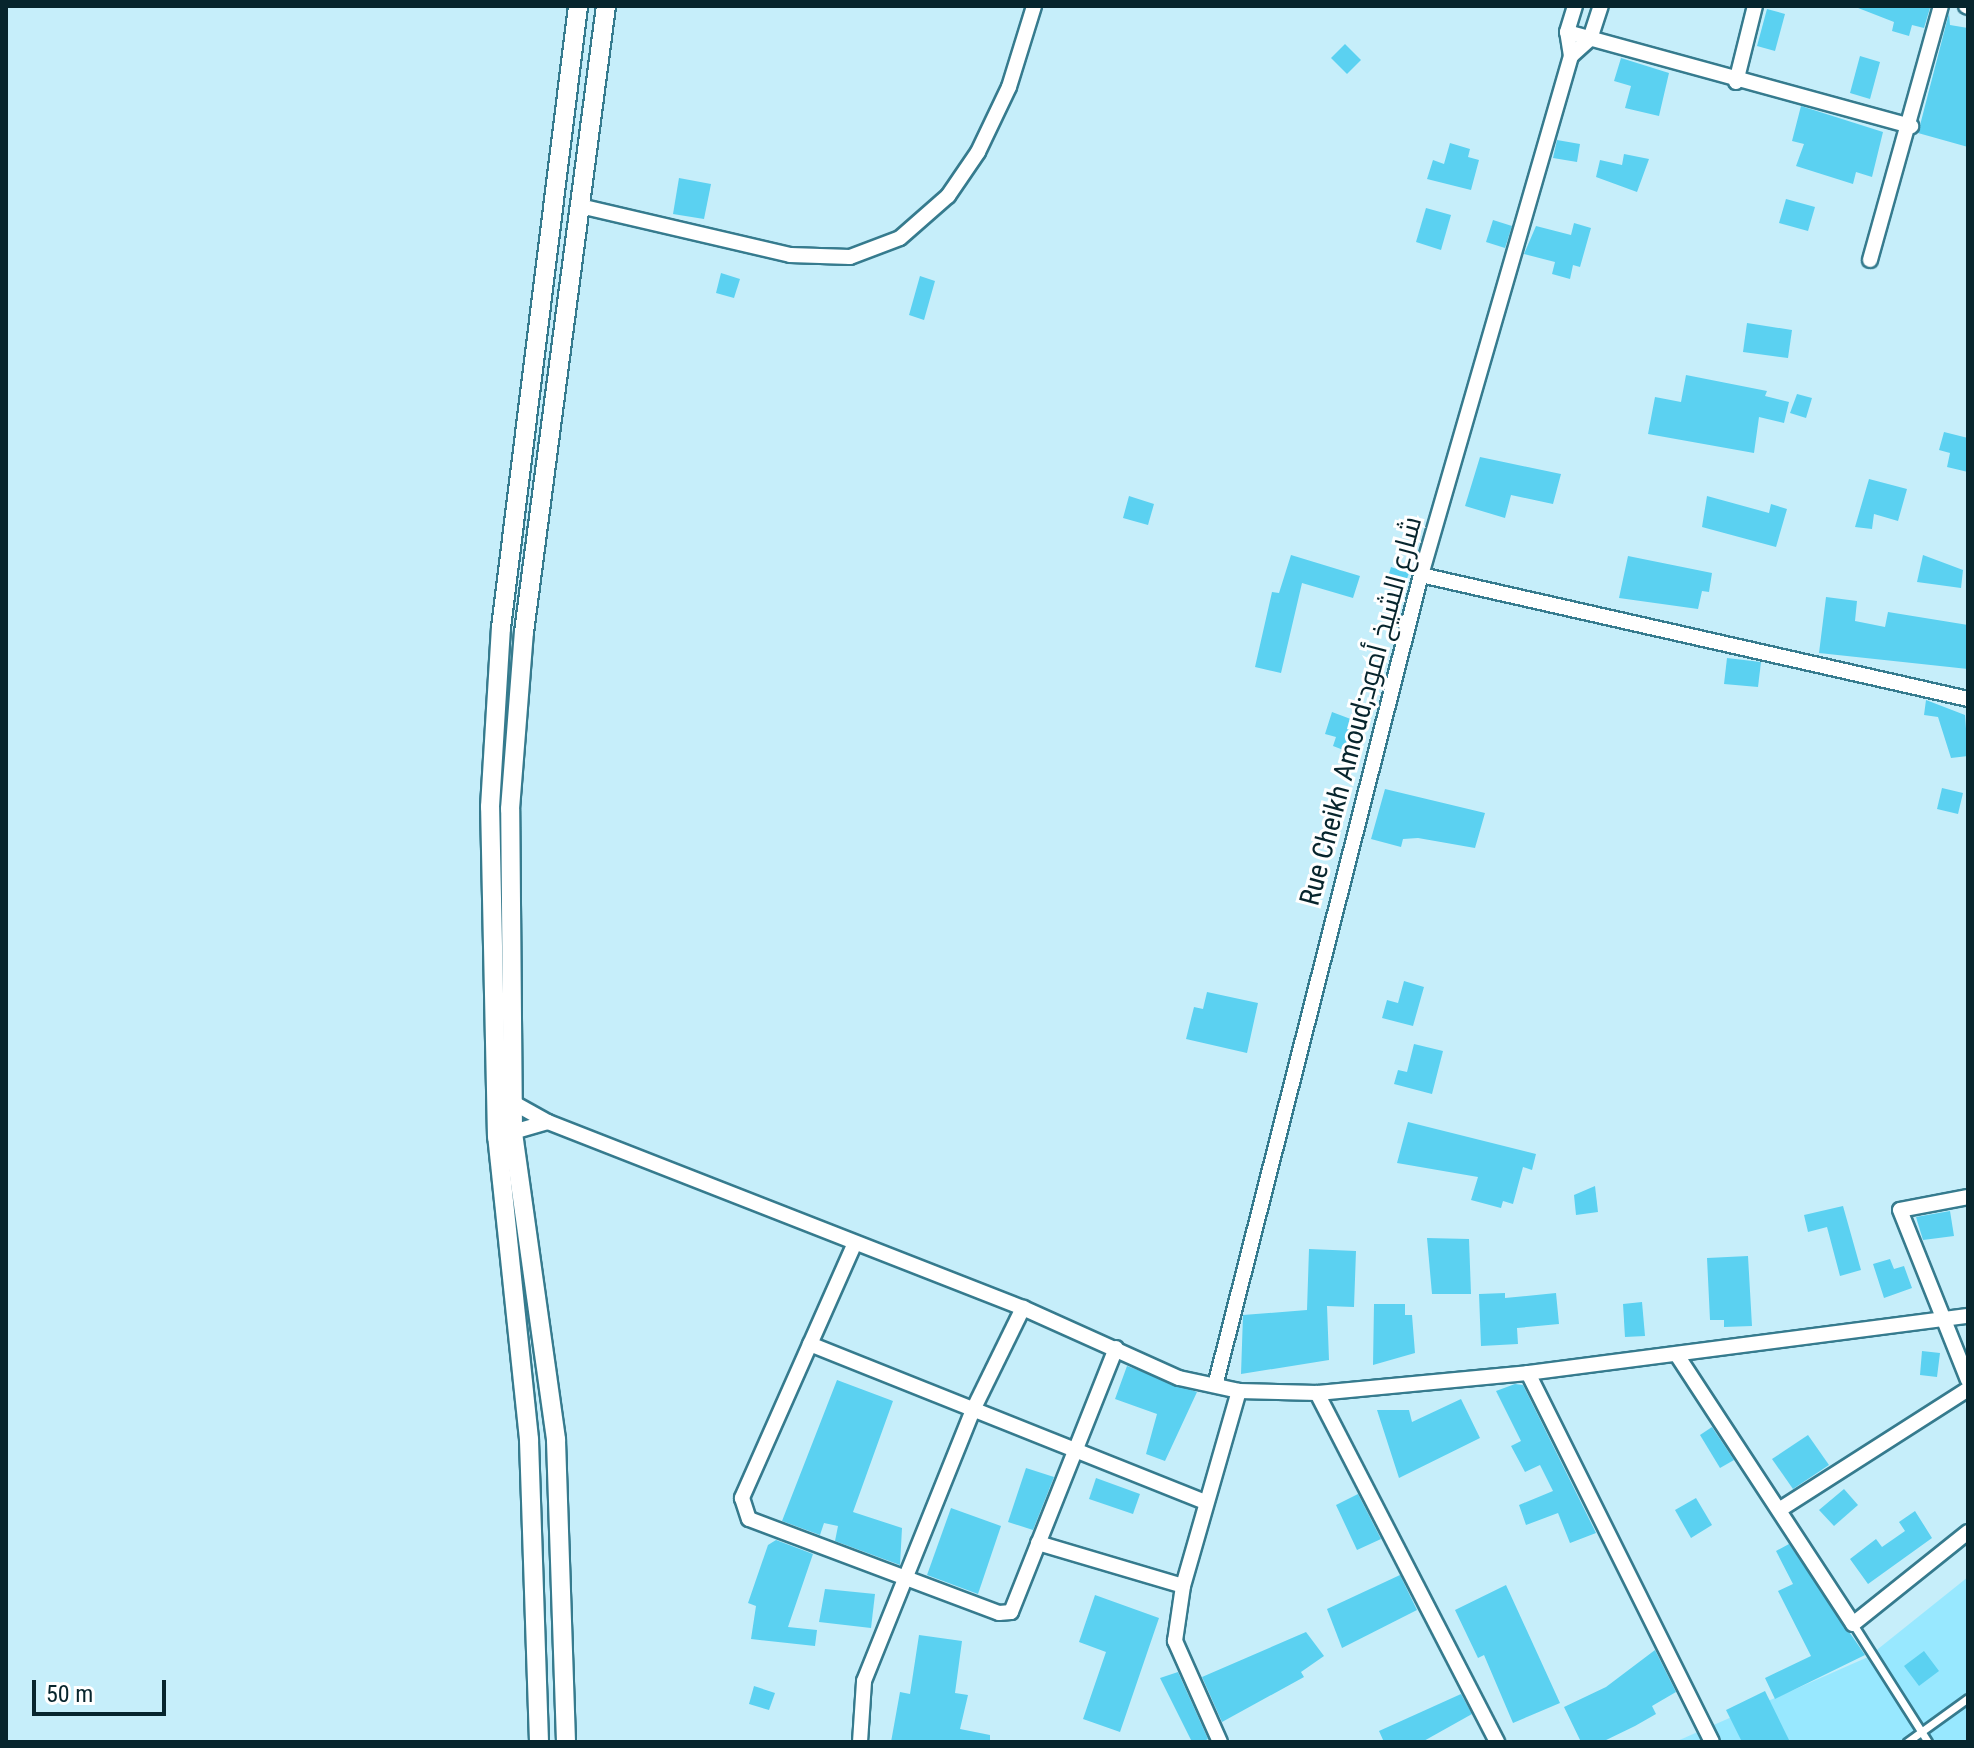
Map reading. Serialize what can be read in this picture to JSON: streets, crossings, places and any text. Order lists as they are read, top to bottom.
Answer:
{
  "streets": {
    "street": ["Rue Cheikh Amoud;شارع الشيخ أمود"]
  },
  "scale_bar": "50 m"
}
